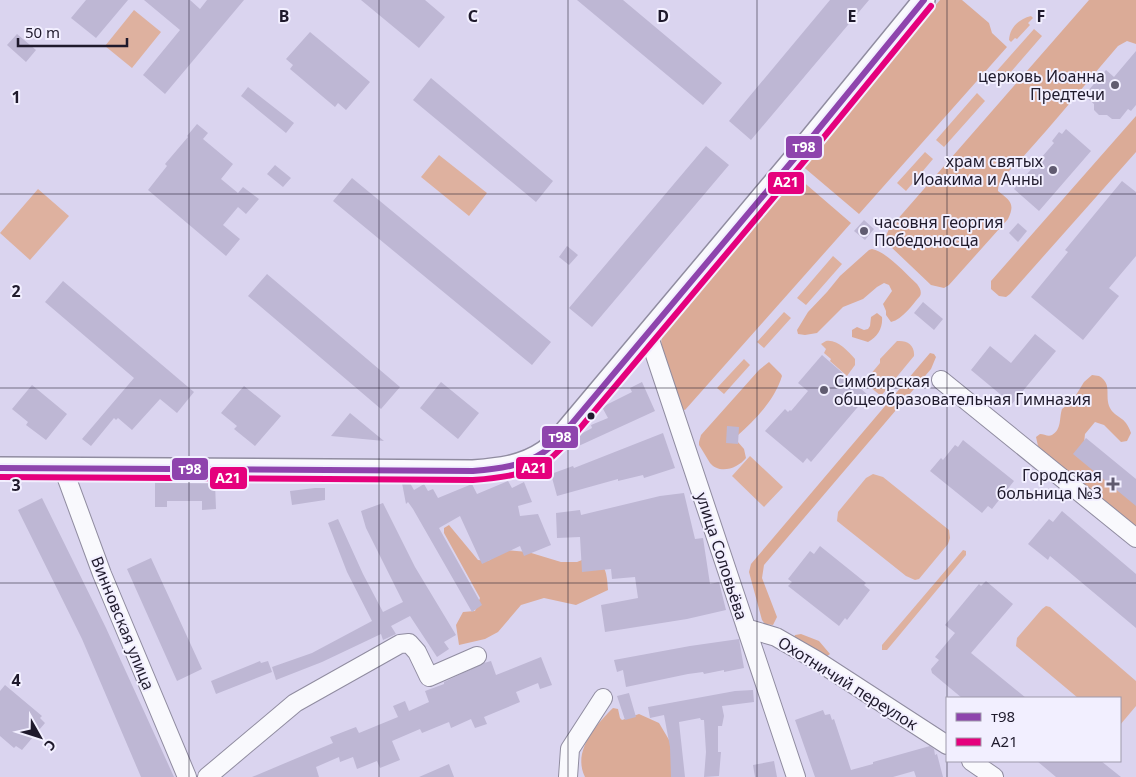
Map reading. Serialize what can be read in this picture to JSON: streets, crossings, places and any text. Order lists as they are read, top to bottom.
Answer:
{
  "streets": {
    "street": ["улица Соловьёва", "Винновская улица", "Охотничий переулок"]
  },
  "crossings": [
    ["улица Соловьёва", "Охотничий переулок"]
  ],
  "places": {
    "other": [
      "церковь Иоанна Предтечи",
      "храм святых Иоакима и Анны",
      "часовня Георгия Победоносца",
      "Симбирская общеобразовательная Гимназия"
    ],
    "health": ["Городская больница №3"]
  },
  "lines": ["transit line т98", "transit line А21"],
  "legend": ["т98", "А21"],
  "scale_bar": "50 m",
  "north": "bottom right",
  "grid": {
    "columns": [
      "B",
      "C",
      "D",
      "E",
      "F"
    ],
    "rows": [
      "1",
      "2",
      "3",
      "4"
    ]
  }
}
